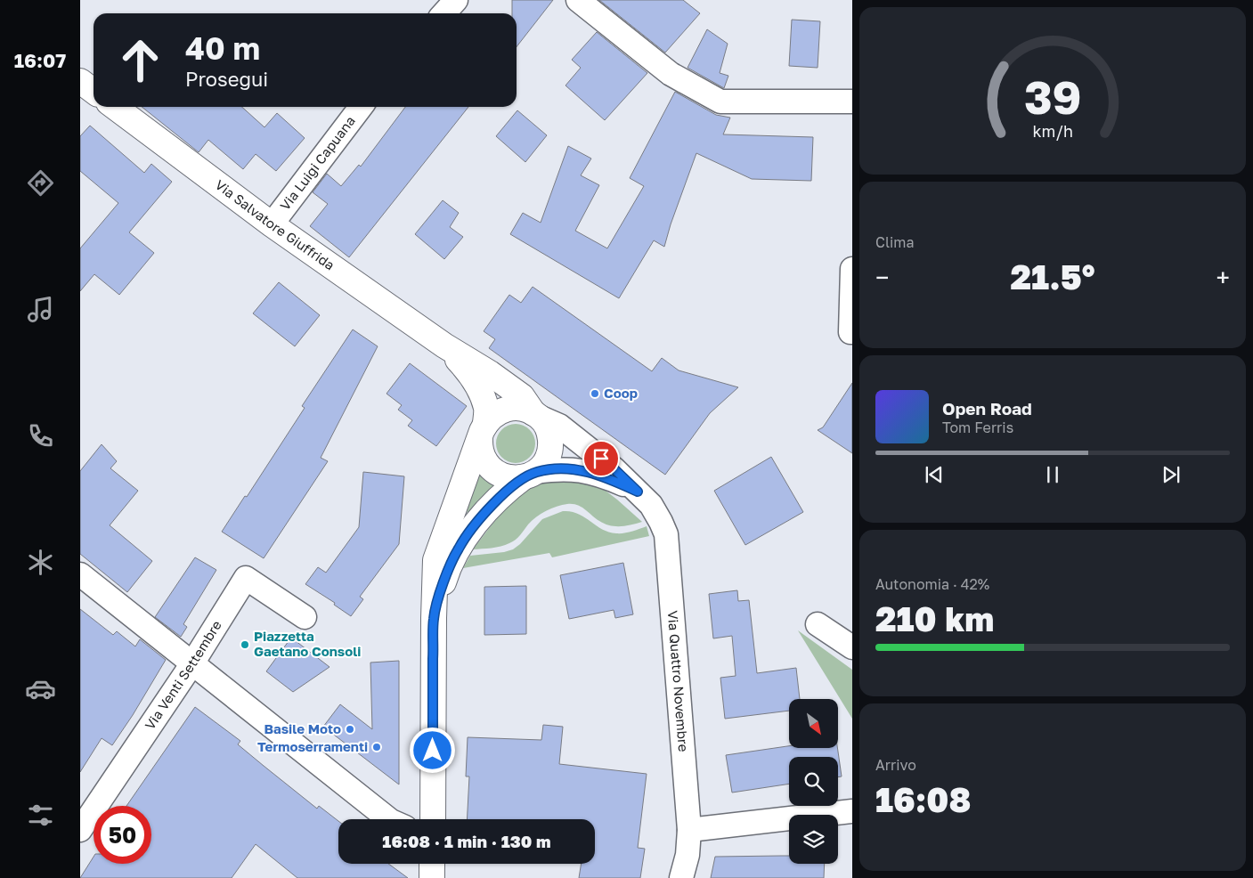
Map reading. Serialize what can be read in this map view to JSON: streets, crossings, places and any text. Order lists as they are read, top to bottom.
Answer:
{
  "streets": {
    "main road": ["Via Salvatore Giuffrida"],
    "street": ["Via Luigi Capuana", "Via Venti Settembre", "Via Quattro Novembre"]
  },
  "crossings": [
    ["Via Luigi Capuana", "Via Salvatore Giuffrida"]
  ],
  "places": [
    "Coop",
    "Piazzetta Gaetano Consoli",
    "Basile Moto",
    "Termoserramenti"
  ],
  "north": "bottom right",
  "page": {
    "tabs": "16:07",
    "turn": ["40 m", "Prosegui"],
    "tile": [
      "Clima",
      ["Autonomia · 42%", "210 km"],
      ["Arrivo", "16:08"]
    ],
    "heat": ["−", "21.5°", "+"],
    "song": ["Open Road", "Tom Ferris"],
    "limit": "50",
    "trip": "16:08 · 1 min · 130 m",
    "gauge": ["39", "km/h"]
  }
}
